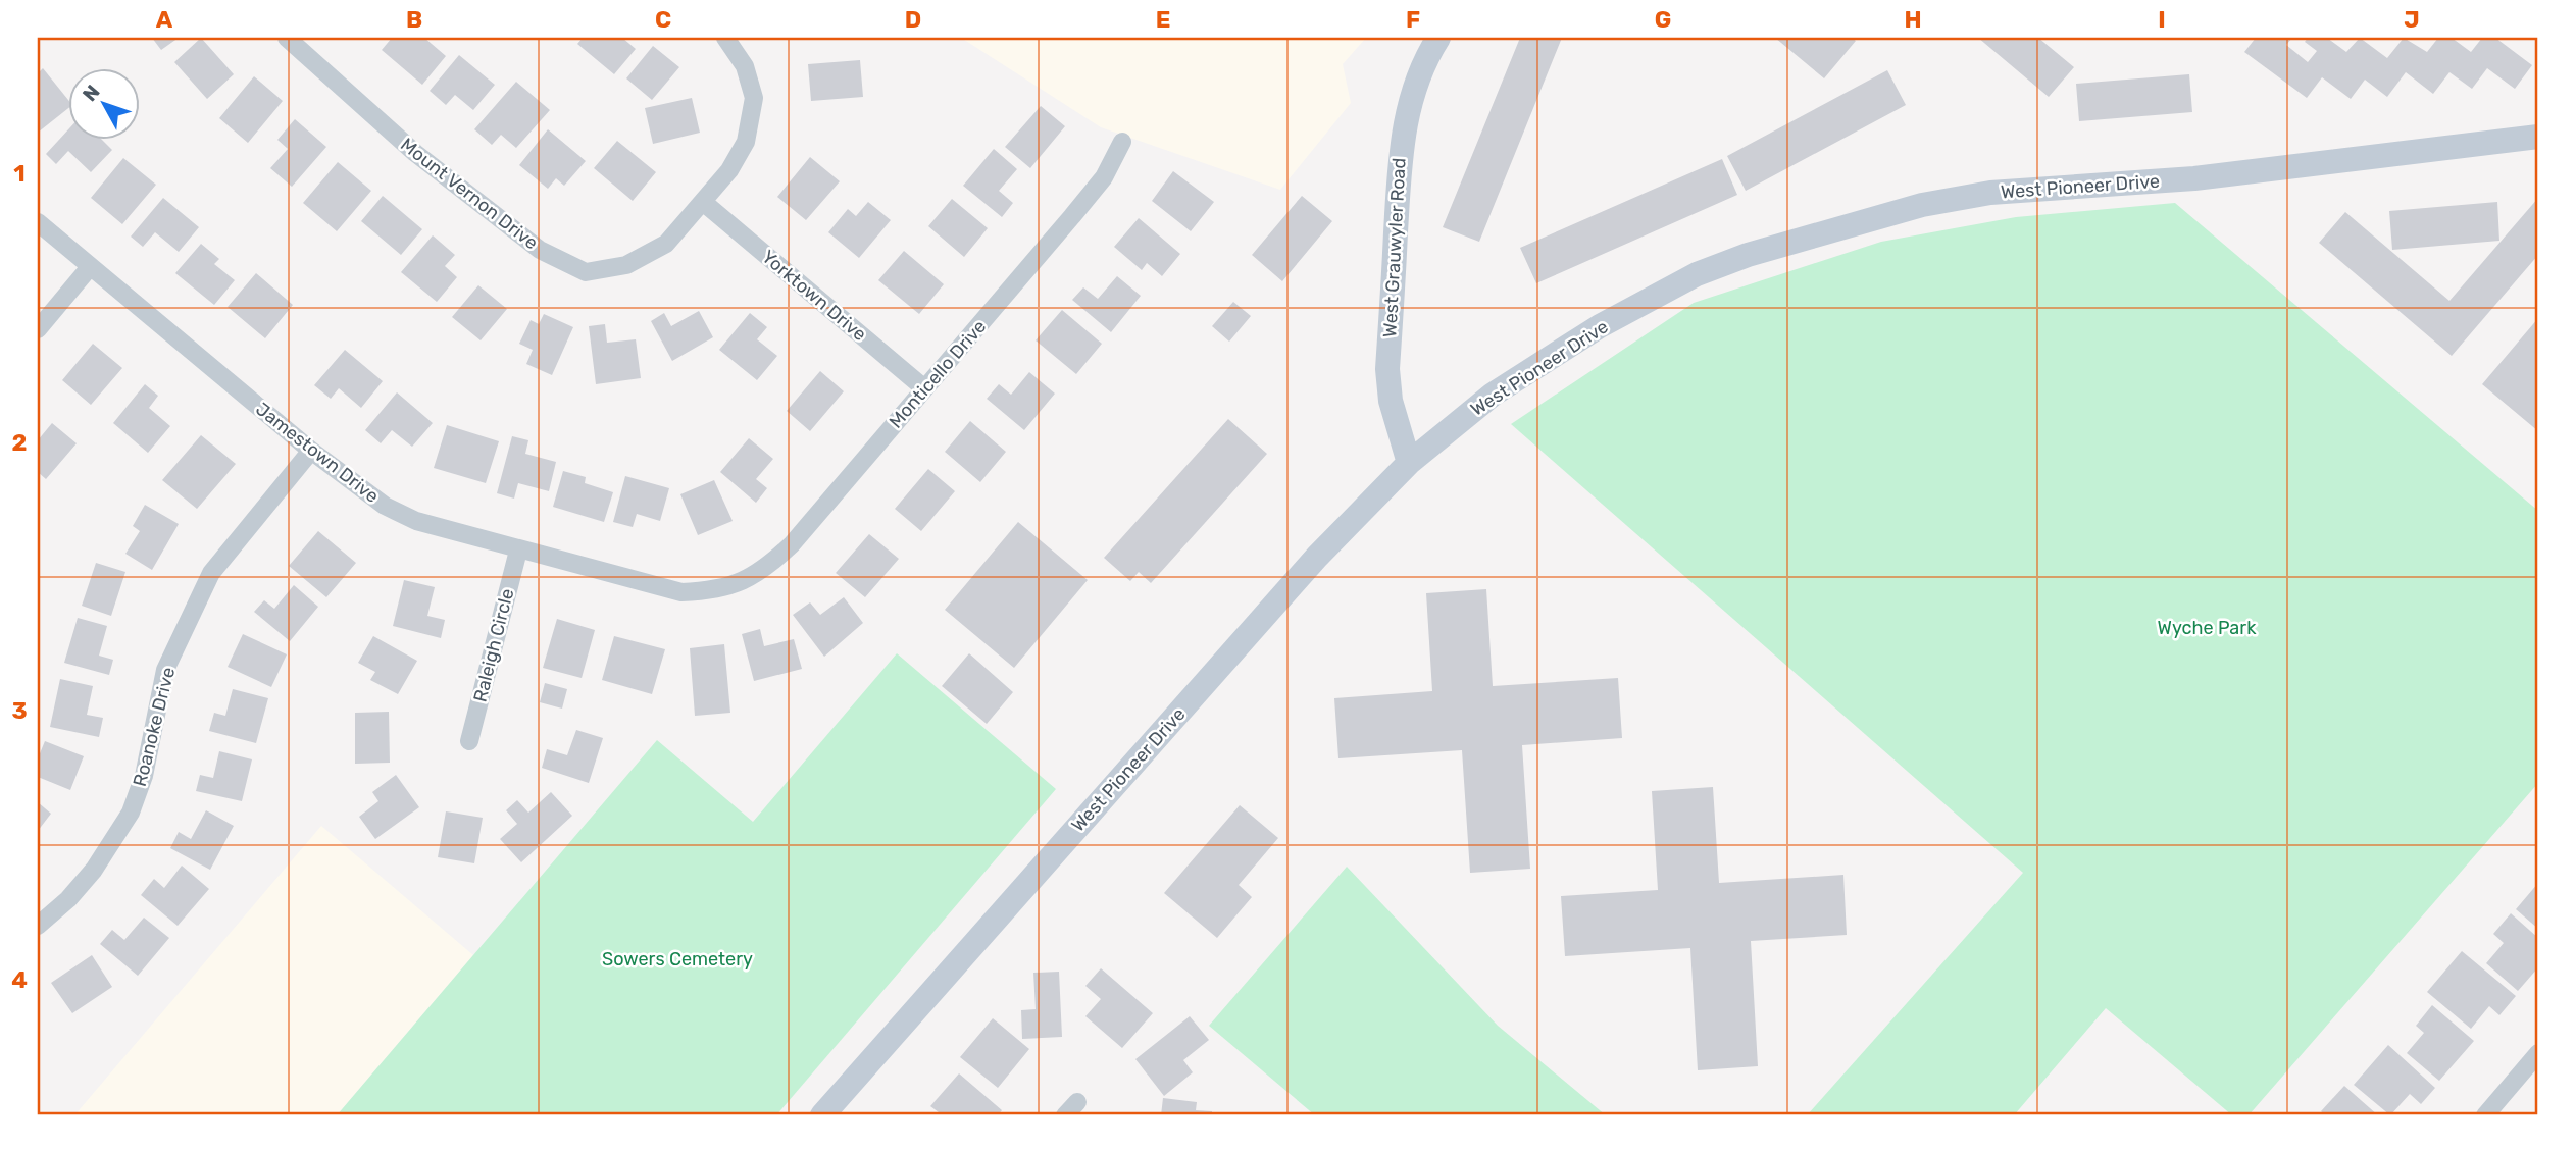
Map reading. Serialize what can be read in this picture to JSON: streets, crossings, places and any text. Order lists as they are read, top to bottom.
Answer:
{
  "streets": {
    "main road": ["West Pioneer Drive", "West Grauwyler Road"],
    "street": [
      "Mount Vernon Drive",
      "Yorktown Drive",
      "Monticello Drive",
      "Jamestown Drive",
      "Raleigh Circle",
      "Roanoke Drive"
    ]
  },
  "crossings": [
    ["West Pioneer Drive", "West Grauwyler Road"],
    ["Mount Vernon Drive", "Yorktown Drive"],
    ["Yorktown Drive", "Monticello Drive"],
    ["Monticello Drive", "Jamestown Drive"],
    ["Jamestown Drive", "Raleigh Circle"],
    ["Jamestown Drive", "Roanoke Drive"]
  ],
  "parks": ["Wyche Park", "Sowers Cemetery"],
  "north": "top left",
  "grid": {
    "columns": [
      "A",
      "B",
      "C",
      "D",
      "E",
      "F",
      "G",
      "H",
      "I",
      "J"
    ],
    "rows": [
      "1",
      "2",
      "3",
      "4"
    ]
  }
}
